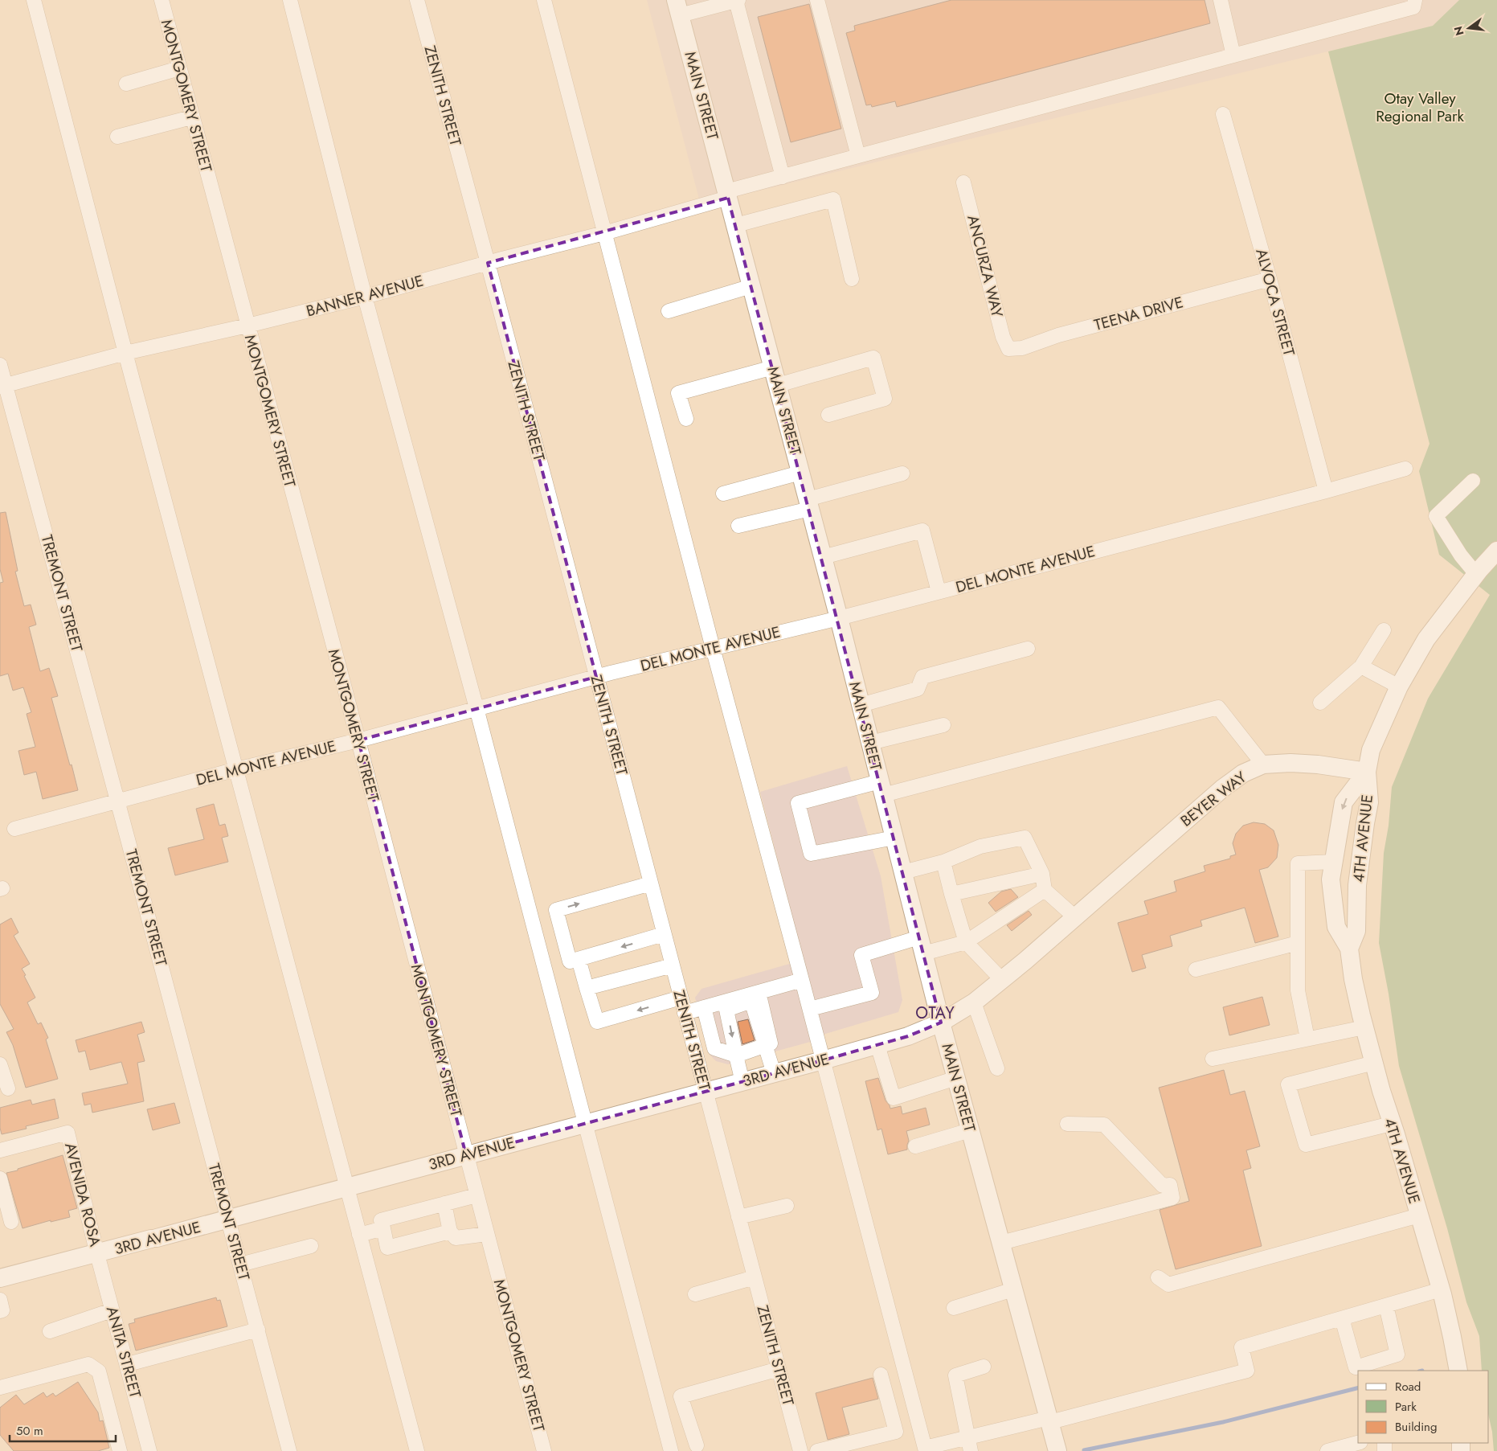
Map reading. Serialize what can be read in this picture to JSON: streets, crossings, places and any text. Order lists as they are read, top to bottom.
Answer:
{
  "streets": {
    "main road": [
      "MAIN STREET",
      "BEYER WAY",
      "4TH AVENUE",
      "3RD AVENUE"
    ],
    "street": [
      "MONTGOMERY STREET",
      "ZENITH STREET",
      "ANCURZA WAY",
      "BANNER AVENUE",
      "ALVOCA STREET",
      "TEENA DRIVE",
      "DEL MONTE AVENUE",
      "TREMONT STREET",
      "AVENIDA ROSA",
      "ANITA STREET"
    ]
  },
  "crossings": [
    ["MONTGOMERY STREET", "BANNER AVENUE"],
    ["MONTGOMERY STREET", "DEL MONTE AVENUE"],
    ["MONTGOMERY STREET", "3RD AVENUE"],
    ["ZENITH STREET", "BANNER AVENUE"],
    ["ZENITH STREET", "DEL MONTE AVENUE"],
    ["ZENITH STREET", "3RD AVENUE"],
    ["MAIN STREET", "BANNER AVENUE"],
    ["MAIN STREET", "DEL MONTE AVENUE"],
    ["MAIN STREET", "BEYER WAY"],
    ["MAIN STREET", "3RD AVENUE"],
    ["ANCURZA WAY", "TEENA DRIVE"],
    ["BANNER AVENUE", "TREMONT STREET"],
    ["ALVOCA STREET", "TEENA DRIVE"],
    ["ALVOCA STREET", "DEL MONTE AVENUE"],
    ["DEL MONTE AVENUE", "TREMONT STREET"],
    ["TREMONT STREET", "3RD AVENUE"],
    ["BEYER WAY", "4TH AVENUE"],
    ["BEYER WAY", "3RD AVENUE"],
    ["3RD AVENUE", "AVENIDA ROSA"],
    ["3RD AVENUE", "ANITA STREET"],
    ["AVENIDA ROSA", "ANITA STREET"]
  ],
  "districts": ["OTAY"],
  "parks": ["Otay Valley Regional Park"],
  "legend": ["Road", "Park", "Building"],
  "scale_bar": "50 m",
  "north": "left"
}
